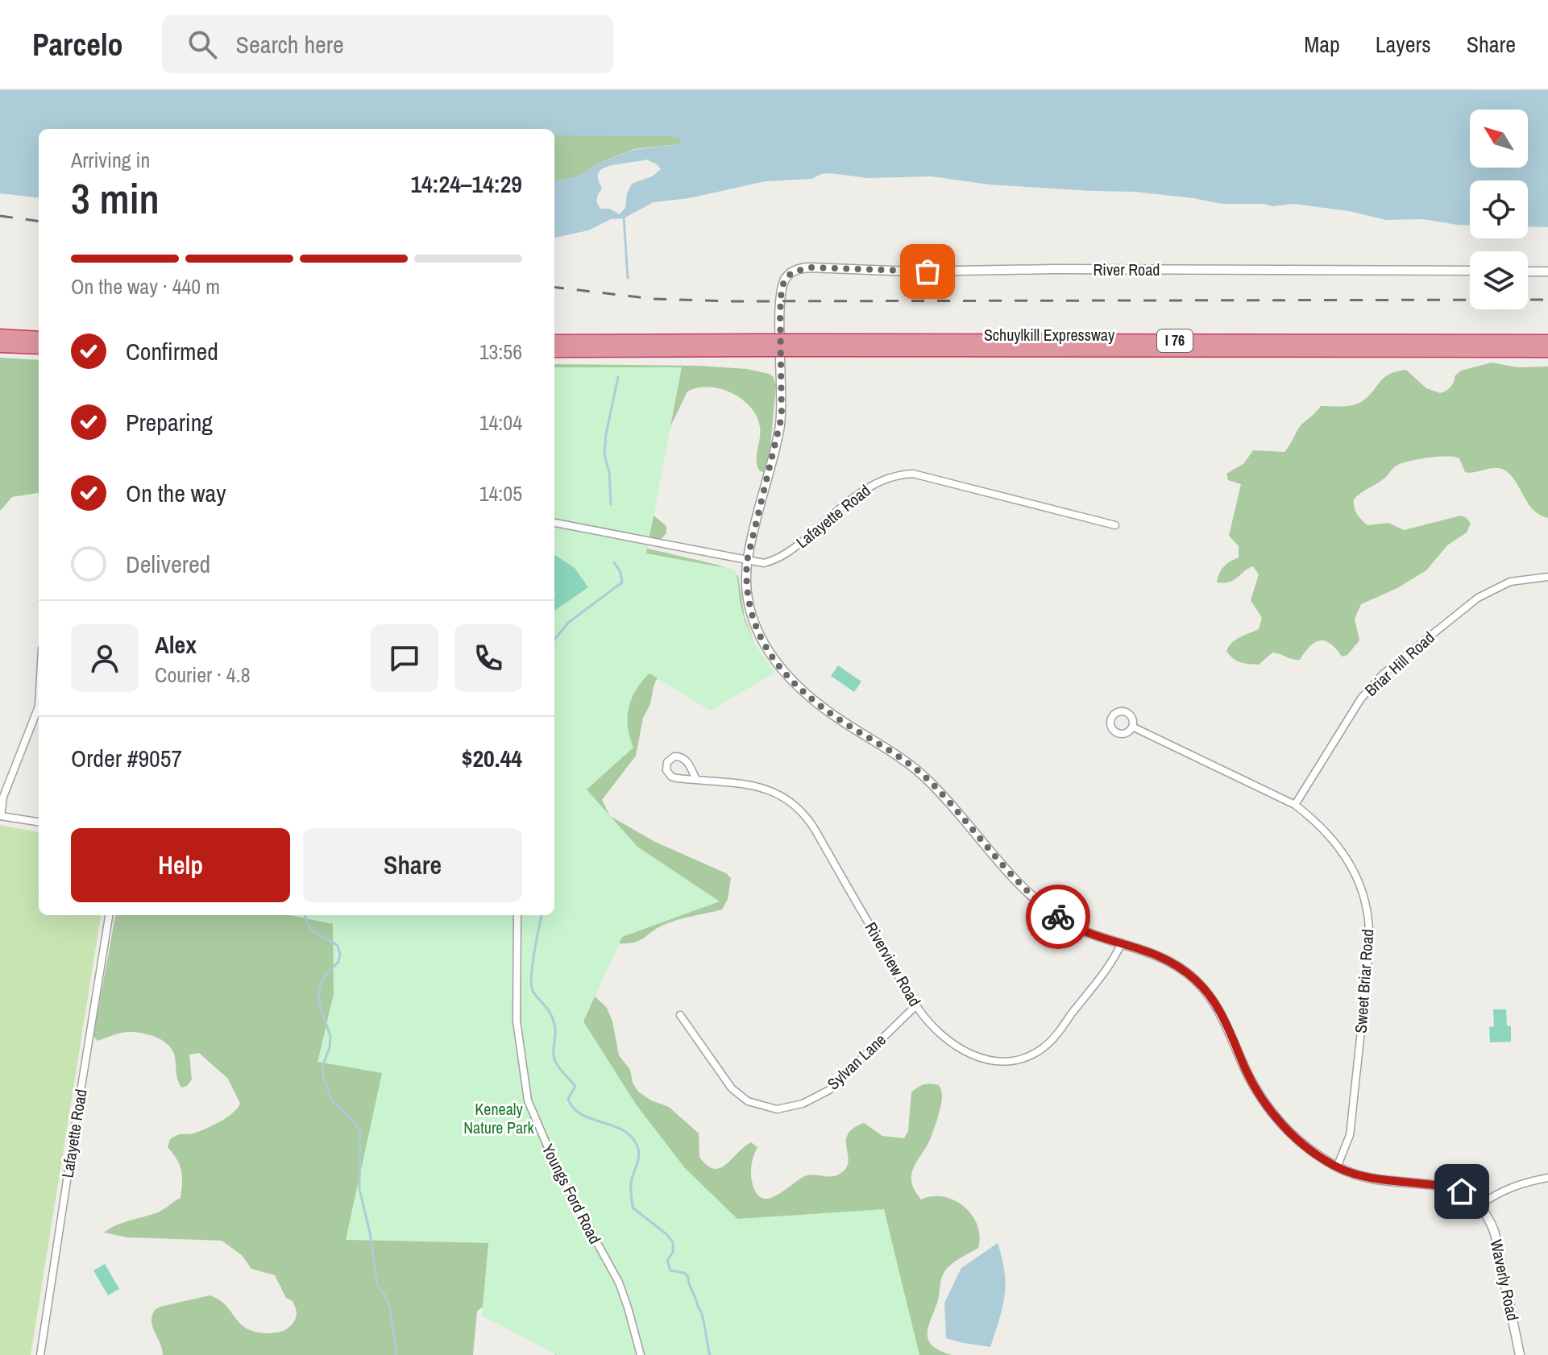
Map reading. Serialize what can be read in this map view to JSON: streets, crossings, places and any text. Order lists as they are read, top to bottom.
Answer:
{
  "streets": {
    "highway": ["Schuylkill Expressway", "I 76"],
    "street": [
      "River Road",
      "Lafayette Road",
      "Briar Hill Road",
      "Riverview Road",
      "Sweet Briar Road",
      "Sylvan Lane",
      "Youngs Ford Road",
      "Waverly Road"
    ]
  },
  "crossings": [
    ["River Road", "Lafayette Road"],
    ["Briar Hill Road", "Sweet Briar Road"],
    ["Riverview Road", "Sylvan Lane"]
  ],
  "parks": ["Kenealy Nature Park"],
  "north": "top left",
  "page": {
    "header": "Parcelo",
    "search": "Search here",
    "nav": ["Map", "Layers", "Share"],
    "heading": ["3 min", "Arriving in", "14:24–14:29"],
    "panel": [
      "Alex",
      "Courier · 4.8",
      "Order #9057",
      "$20.44"
    ],
    "bar": "On the way · 440 m",
    "list": [
      ["Confirmed", "13:56"],
      ["Preparing", "14:04"],
      ["On the way", "14:05"],
      "Delivered"
    ],
    "buttons": ["Help", "Share"]
  }
}
